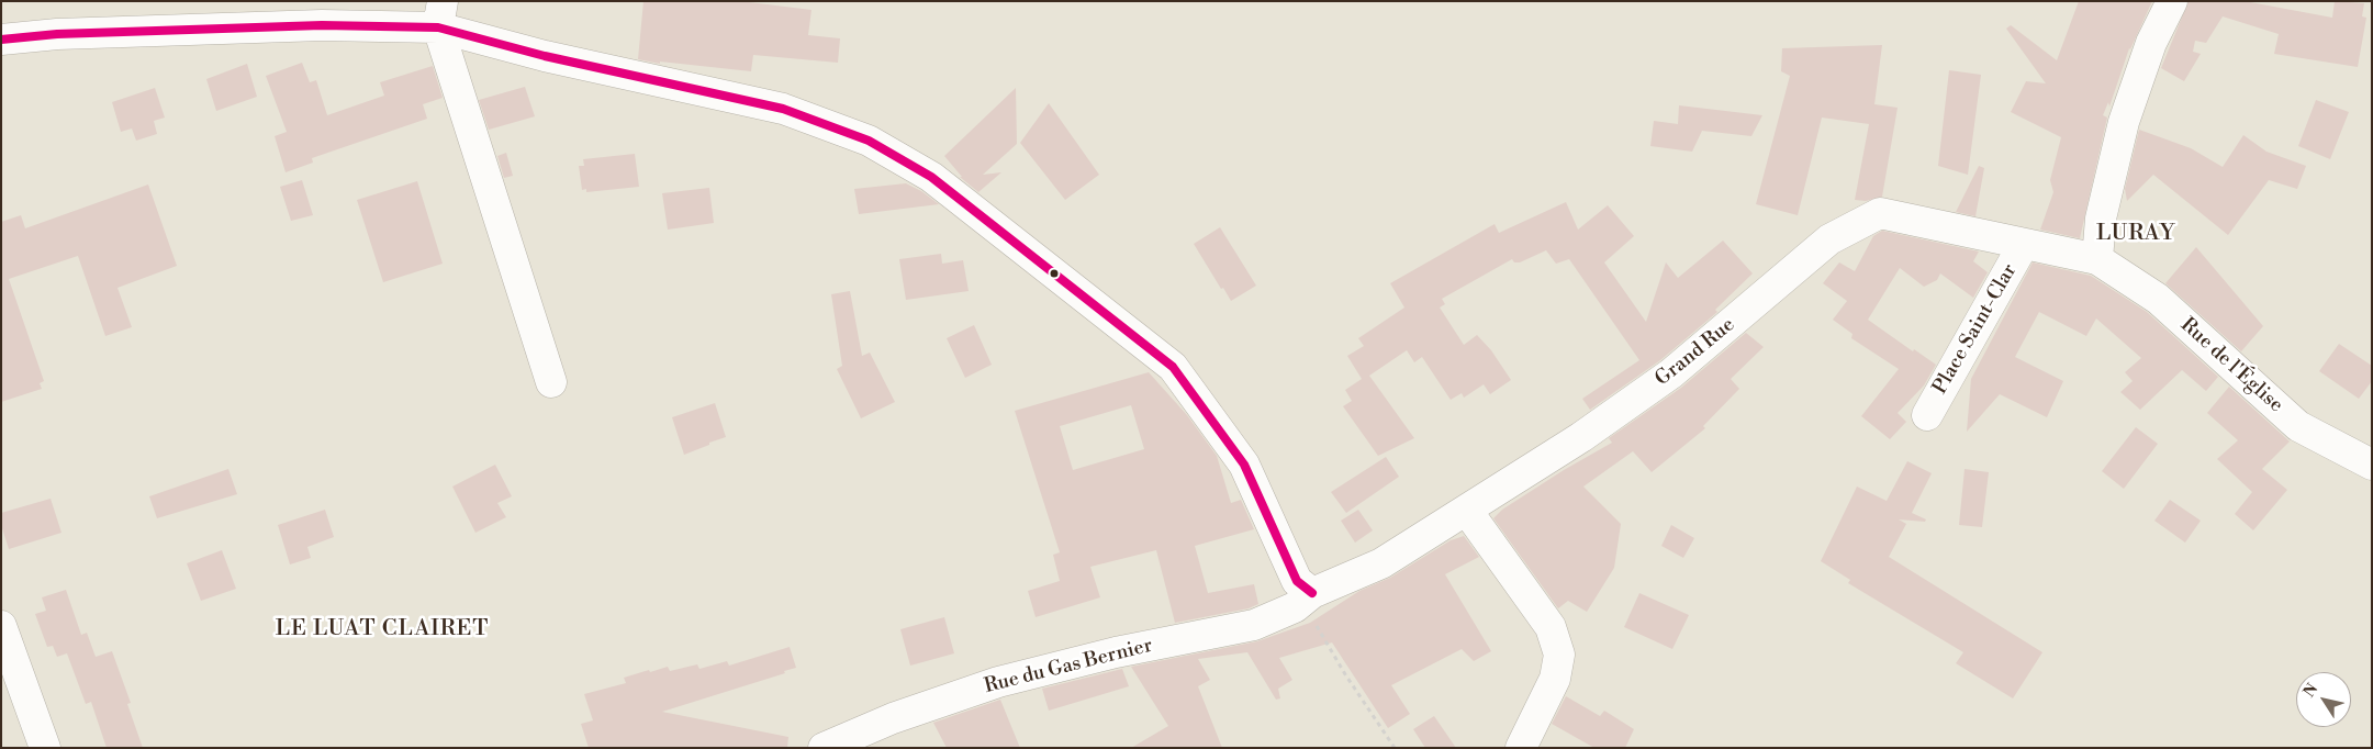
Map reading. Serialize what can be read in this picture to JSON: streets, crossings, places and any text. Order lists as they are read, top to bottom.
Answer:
{
  "streets": {
    "street": [
      "Place Saint-Clar",
      "Grand Rue",
      "Rue de l'Église",
      "Rue du Gas Bernier"
    ]
  },
  "crossings": [
    ["Place Saint-Clar", "Grand Rue"],
    ["Grand Rue", "Rue de l'Église"],
    ["Grand Rue", "Rue du Gas Bernier"]
  ],
  "districts": ["LURAY", "LE LUAT CLAIRET"],
  "north": "top left"
}
